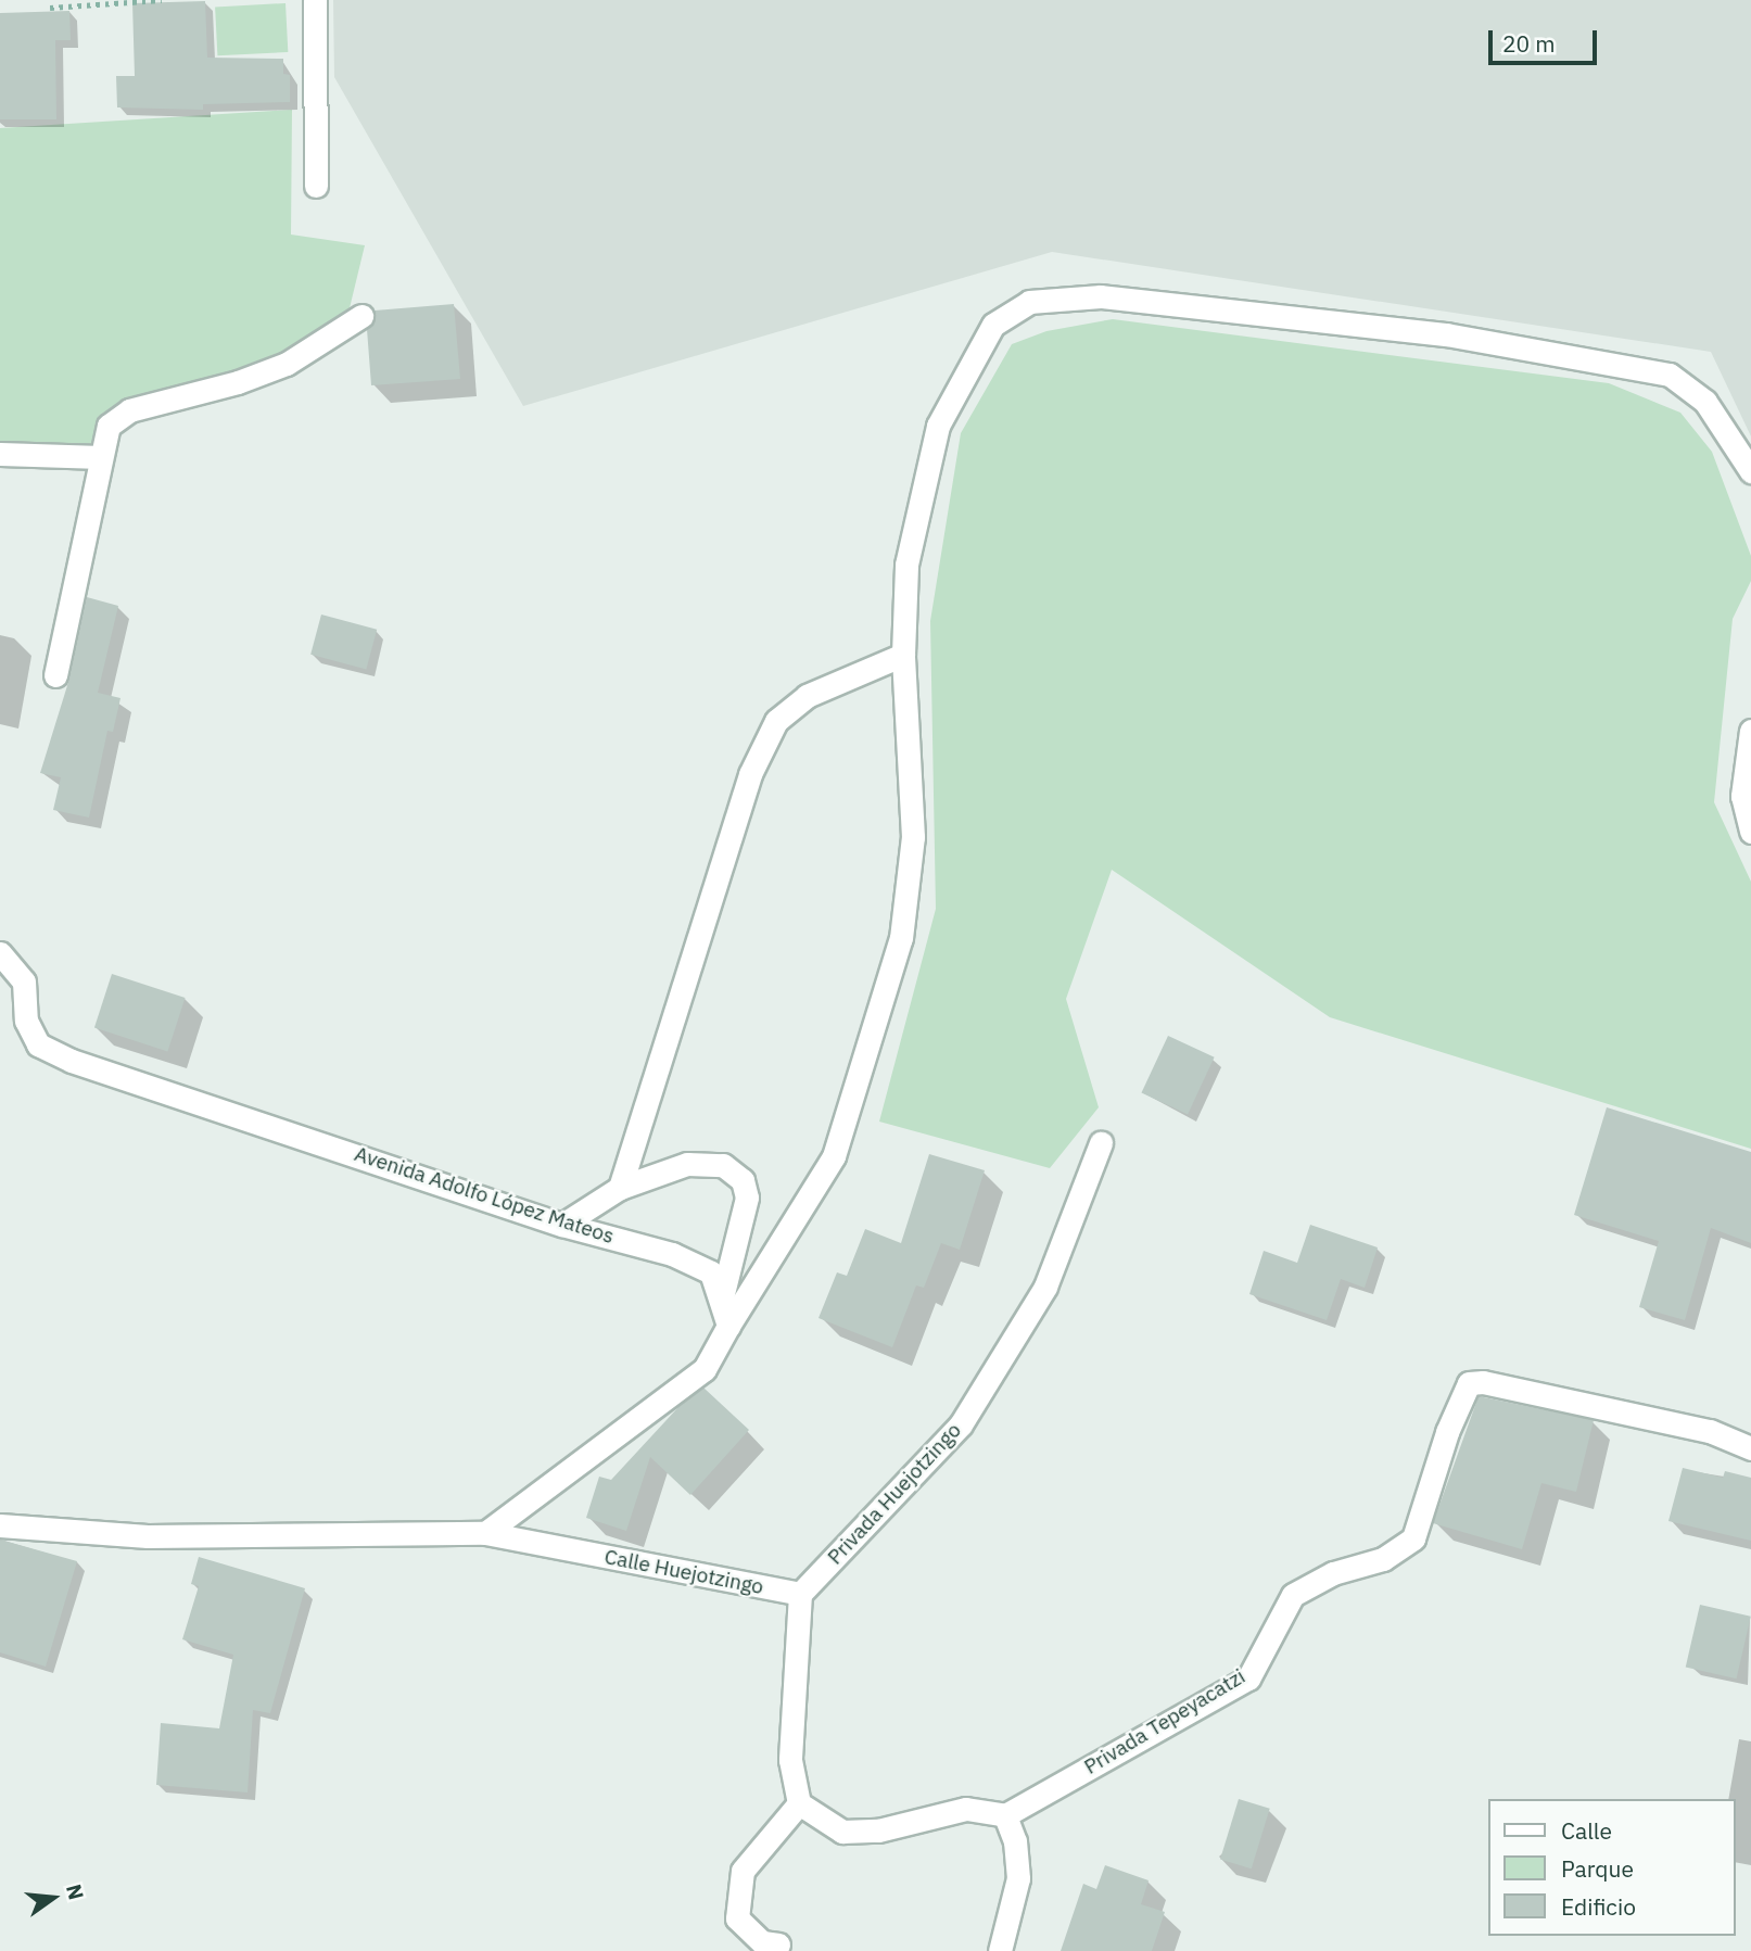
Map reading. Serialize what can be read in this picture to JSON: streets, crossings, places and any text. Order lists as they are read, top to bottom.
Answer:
{
  "streets": {
    "street": [
      "Avenida Adolfo López Mateos",
      "Privada Huejotzingo",
      "Calle Huejotzingo",
      "Privada Tepeyacatzi"
    ]
  },
  "crossings": [
    ["Privada Huejotzingo", "Calle Huejotzingo"]
  ],
  "legend": ["Calle", "Parque", "Edificio"],
  "scale_bar": "20 m",
  "north": "right"
}
